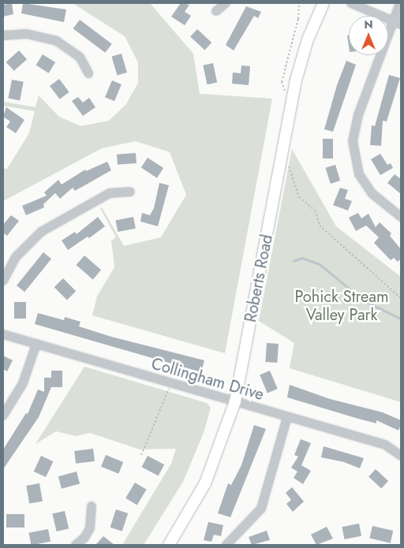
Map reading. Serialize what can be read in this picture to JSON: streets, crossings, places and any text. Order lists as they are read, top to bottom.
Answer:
{
  "streets": {
    "main road": ["Roberts Road"],
    "street": ["Collingham Drive"]
  },
  "crossings": [
    ["Roberts Road", "Collingham Drive"]
  ],
  "parks": ["Pohick Stream Valley Park"],
  "north": "top"
}
